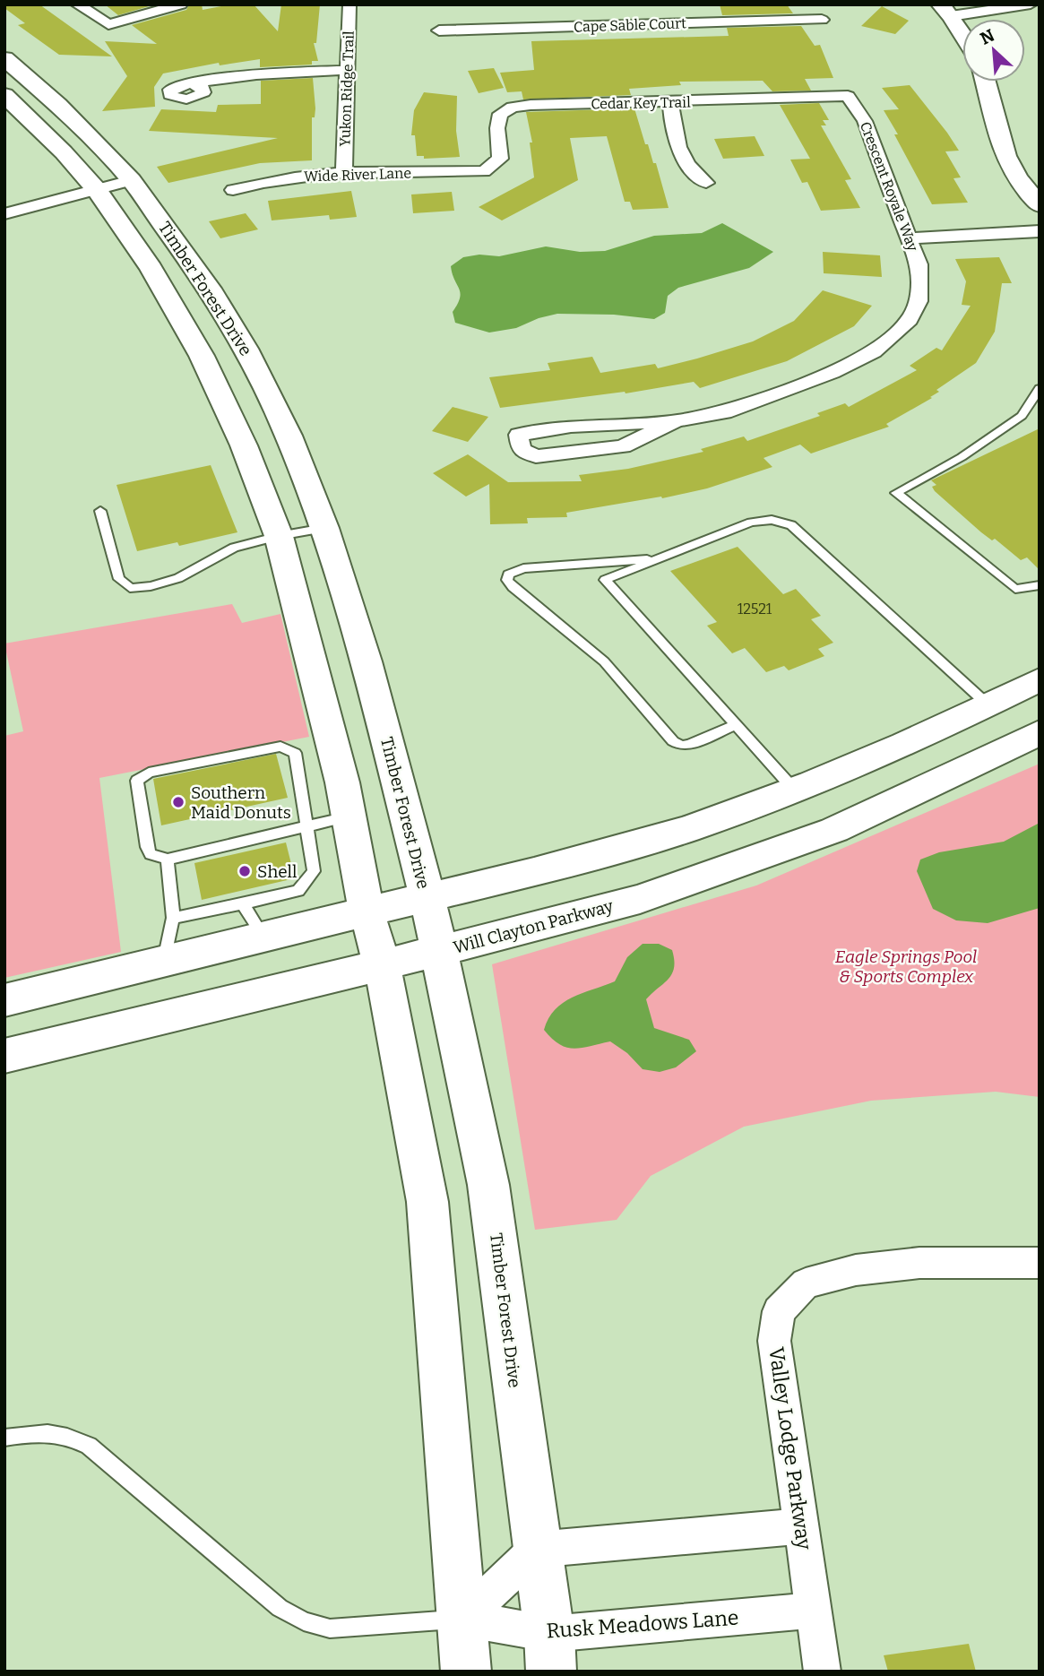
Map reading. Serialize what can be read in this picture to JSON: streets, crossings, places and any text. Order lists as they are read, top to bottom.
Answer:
{
  "streets": {
    "main road": ["Timber Forest Drive", "Will Clayton Parkway"],
    "street": [
      "Cape Sable Court",
      "Yukon Ridge Trail",
      "Cedar Key Trail",
      "Wide River Lane",
      "Crescent Royale Way",
      "Valley Lodge Parkway",
      "Rusk Meadows Lane"
    ]
  },
  "crossings": [
    ["Yukon Ridge Trail", "Wide River Lane"],
    ["Cedar Key Trail", "Wide River Lane"],
    ["Cedar Key Trail", "Crescent Royale Way"],
    ["Timber Forest Drive", "Will Clayton Parkway"],
    ["Timber Forest Drive", "Rusk Meadows Lane"],
    ["Valley Lodge Parkway", "Rusk Meadows Lane"]
  ],
  "parks": ["Eagle Springs Pool & Sports Complex"],
  "places": ["Southern Maid Donuts", "Shell"],
  "house_numbers": ["12521"],
  "north": "top left"
}
